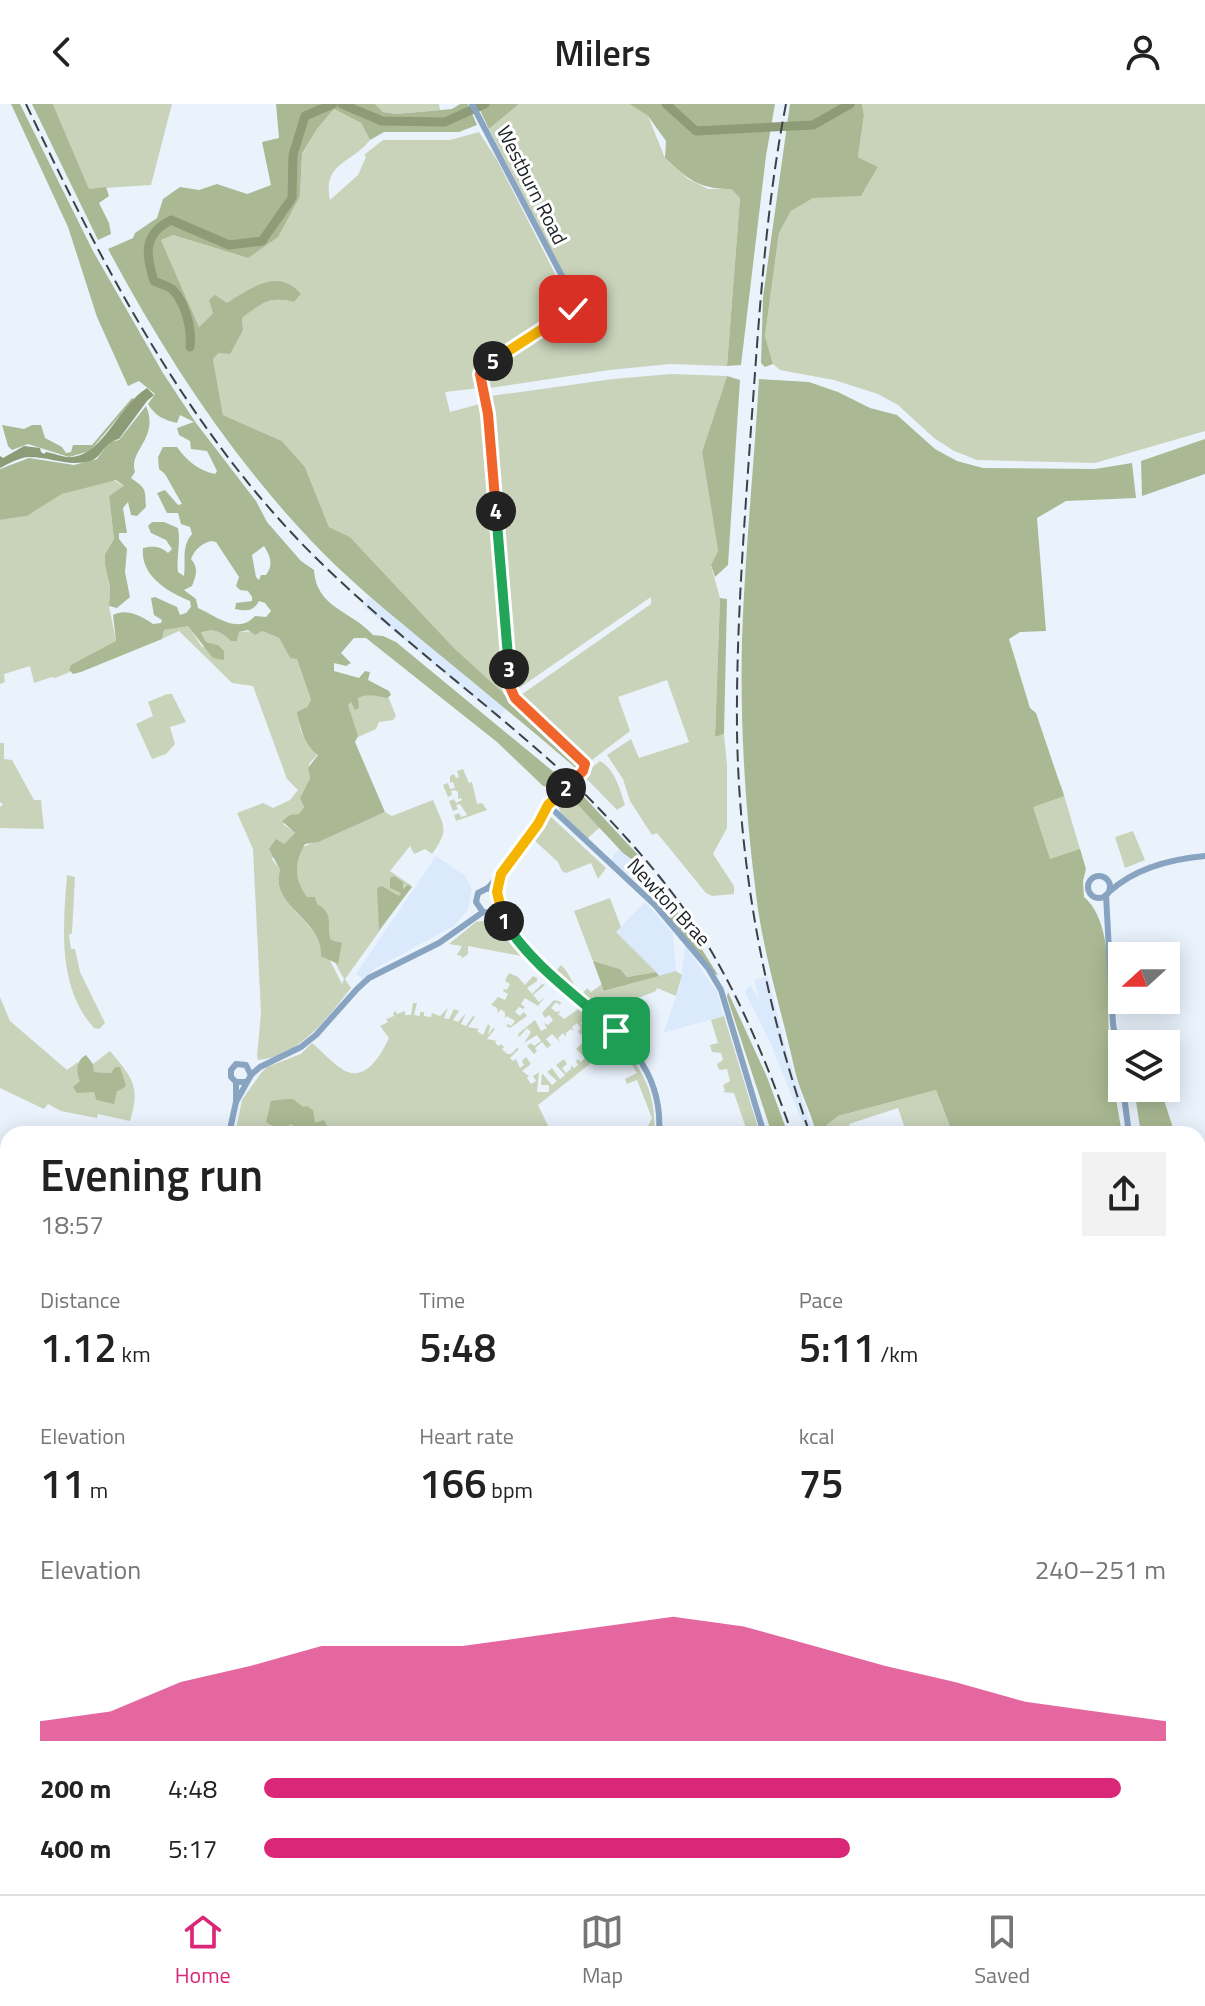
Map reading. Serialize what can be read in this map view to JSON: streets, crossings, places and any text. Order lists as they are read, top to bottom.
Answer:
{
  "streets": {
    "street": ["Westburn Road", "Newton Brae"]
  },
  "crossings": [
    ["Westburn Road", "Newton Brae"]
  ],
  "north": "left",
  "page": {
    "header": "Milers",
    "pins": [
      "5",
      "4",
      "3",
      "2",
      "1"
    ],
    "heading": ["Evening run", "18:57"],
    "stats": [
      ["Distance", "1.12 km"],
      ["Time", "5:48"],
      ["Pace", "5:11 /km"],
      ["Elevation", "11 m"],
      ["Heart rate", "166 bpm"],
      ["kcal", "75"]
    ],
    "chart": ["Elevation", "240–251 m"],
    "list": [
      {
        "name": "200 m",
        "note": "4:48"
      },
      {
        "name": "400 m",
        "note": "5:17"
      }
    ],
    "tabs": ["Home", "Map", "Saved"]
  }
}
